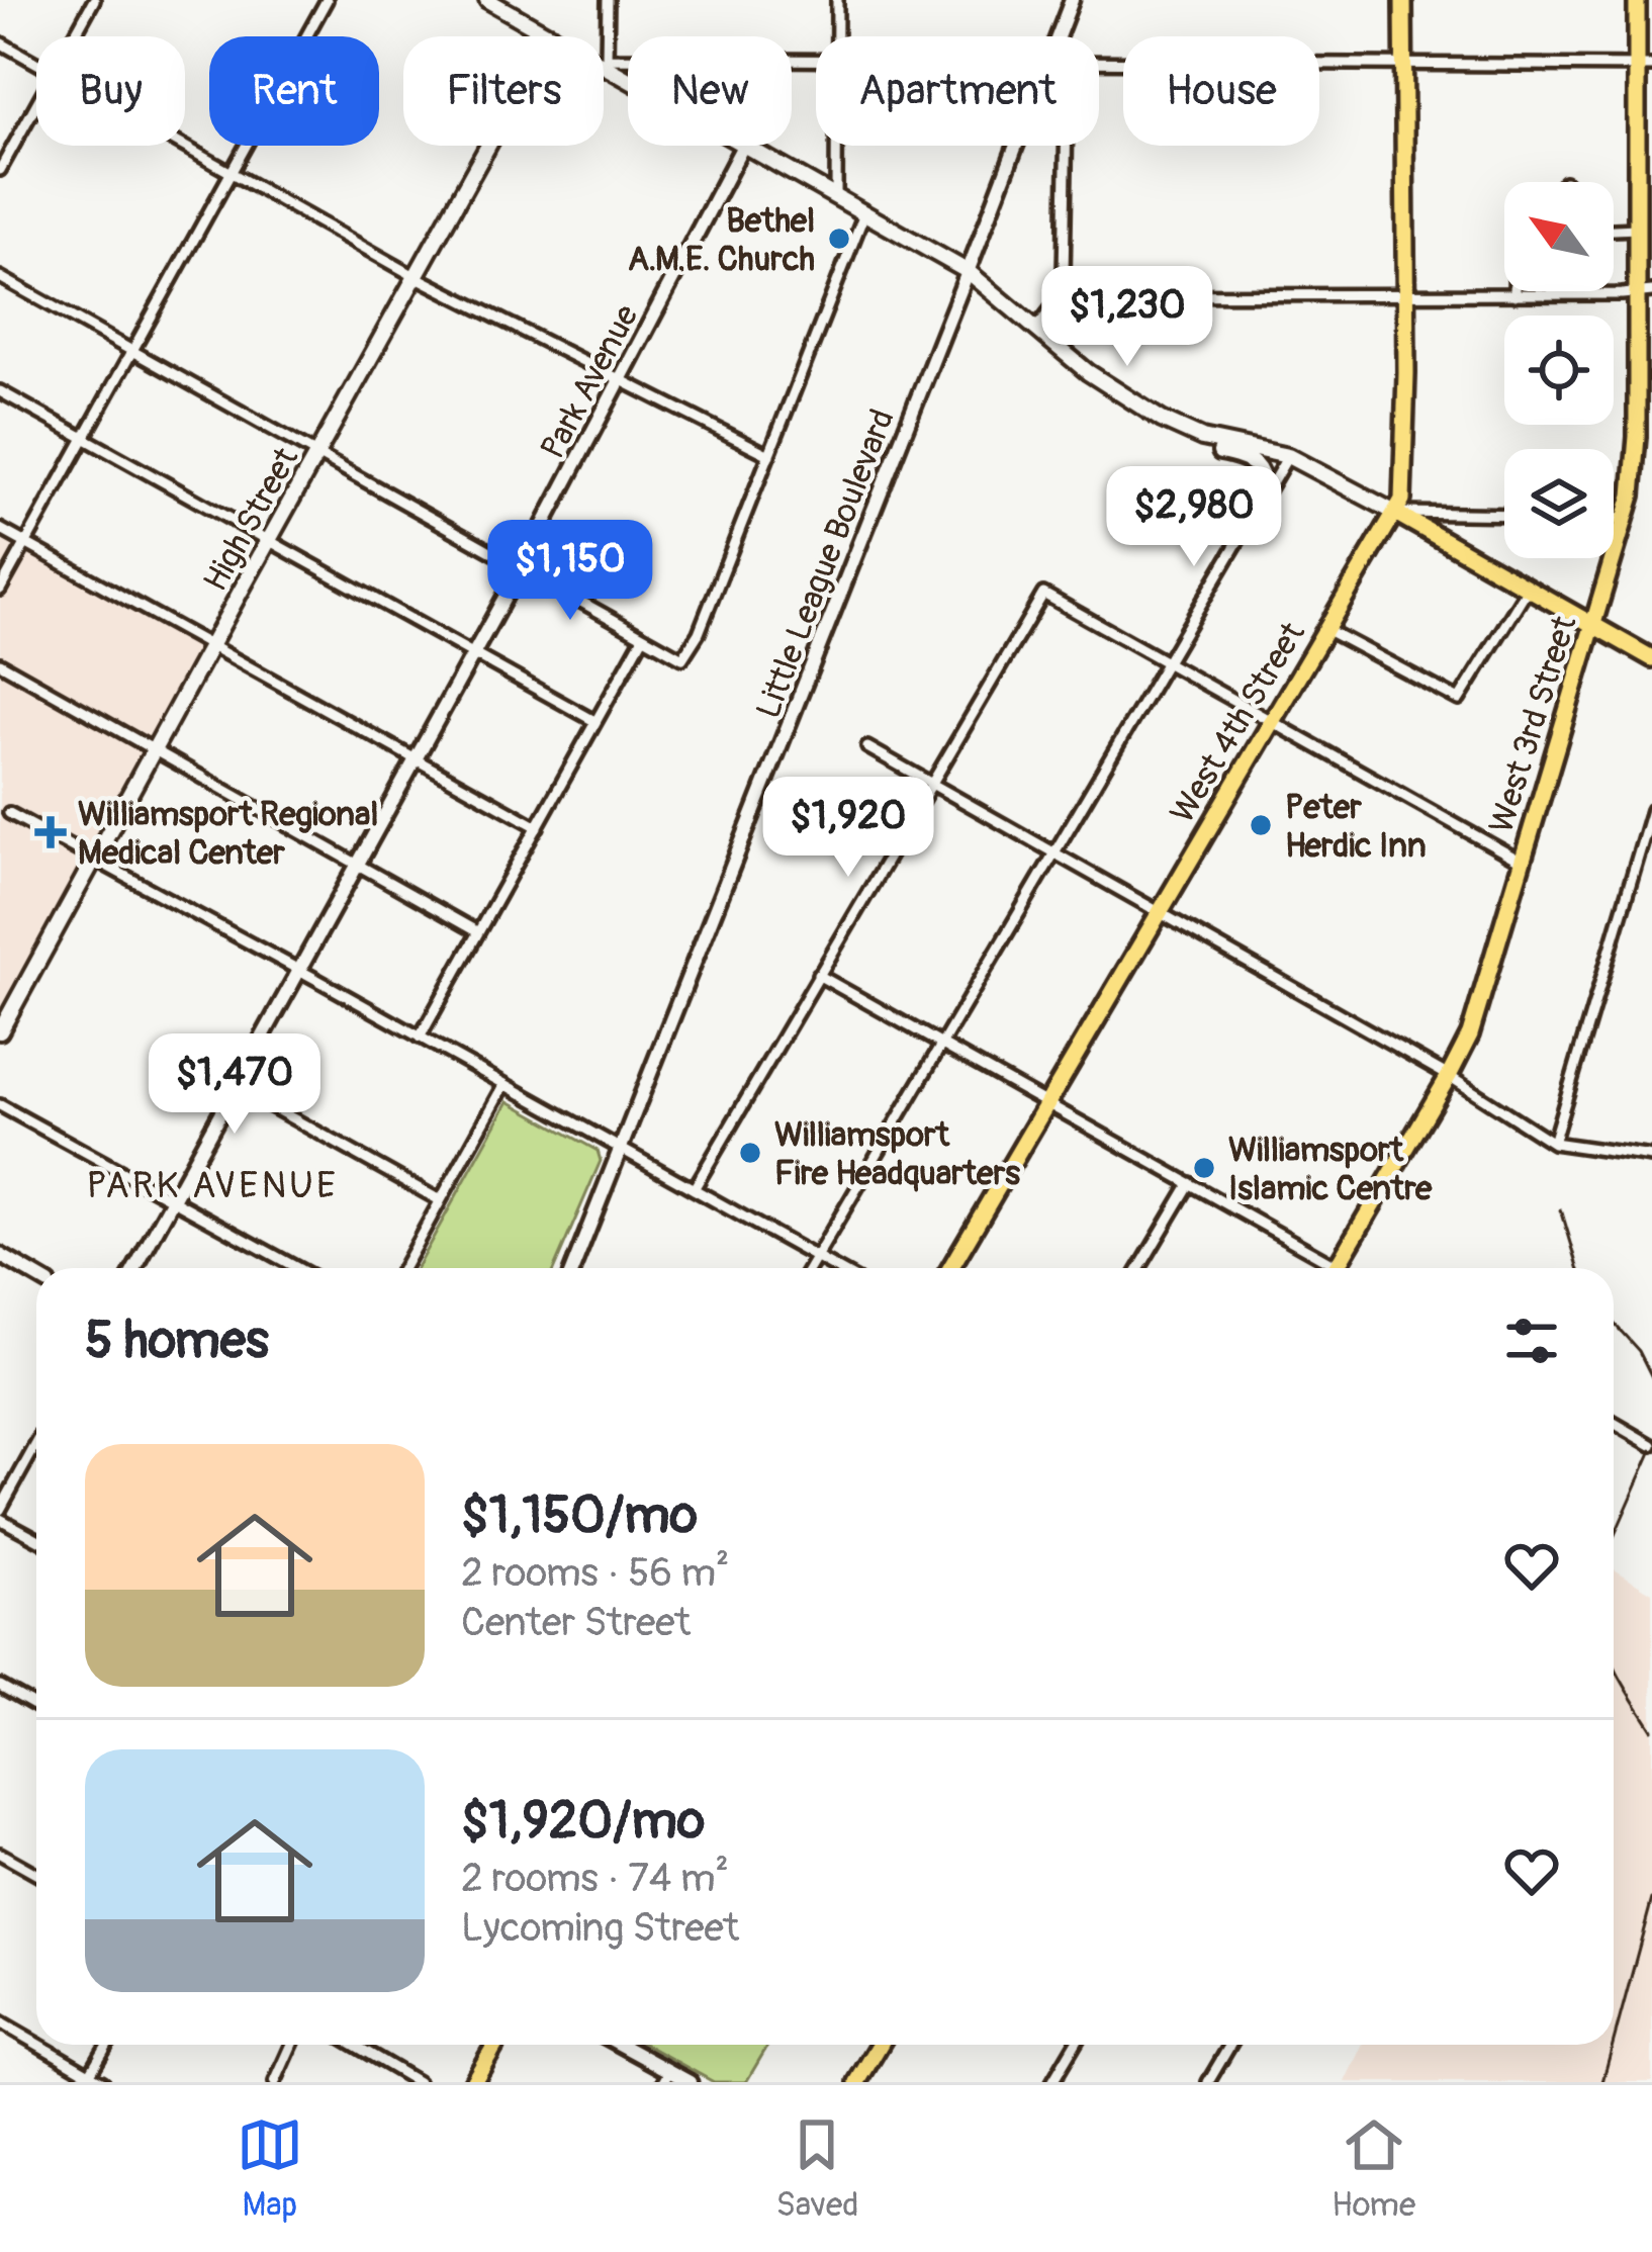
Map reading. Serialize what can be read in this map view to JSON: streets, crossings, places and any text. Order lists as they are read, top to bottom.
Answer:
{
  "streets": {
    "main road": ["High Street", "West 4th Street", "West 3rd Street"],
    "street": ["Park Avenue", "Little League Boulevard"]
  },
  "districts": ["PARK AVENUE"],
  "places": {
    "other": [
      "Bethel A.M.E. Church",
      "Peter Herdic Inn",
      "Williamsport Fire Headquarters",
      "Williamsport Islamic Centre"
    ],
    "health": ["Williamsport Regional Medical Center"]
  },
  "north": "top left",
  "page": {
    "chip": [
      "Buy",
      "Rent",
      "Filters",
      "New",
      "Apartment",
      "House"
    ],
    "price": [
      "$1,230",
      "$2,980",
      "$1,150",
      "$1,920",
      "$1,470"
    ],
    "heading": "5 homes",
    "list": [
      {
        "name": "$1,150/mo",
        "note": "2 rooms · 56 m² · Center Street"
      },
      {
        "name": "$1,920/mo",
        "note": "2 rooms · 74 m² · Lycoming Street"
      }
    ],
    "tabs": ["Map", "Saved", "Home"]
  }
}
